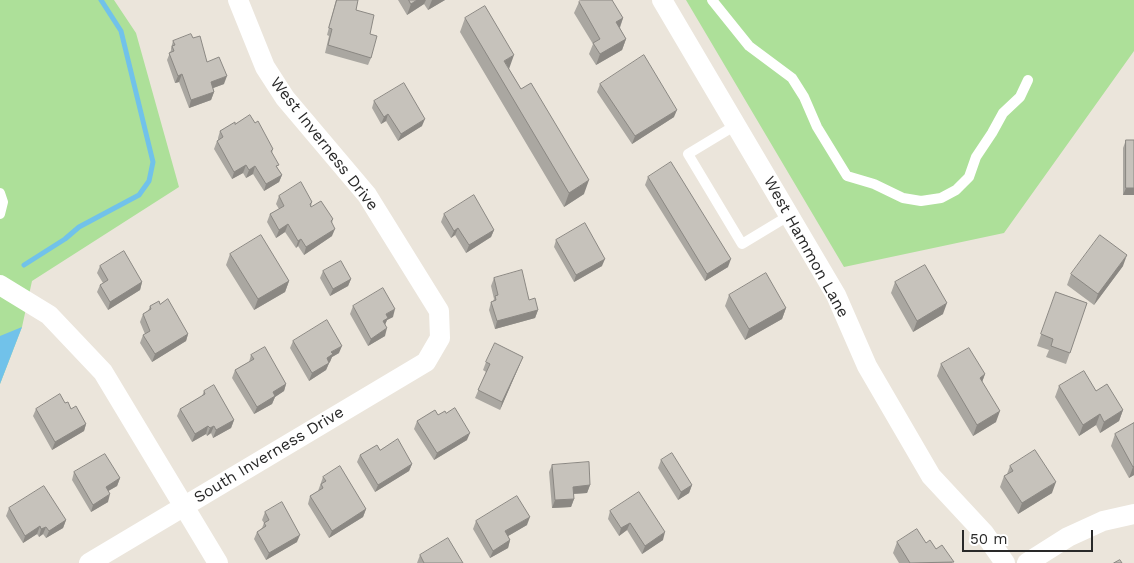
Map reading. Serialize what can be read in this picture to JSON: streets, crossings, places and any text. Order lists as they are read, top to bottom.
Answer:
{
  "streets": {
    "street": ["West Inverness Drive", "West Hammon Lane", "South Inverness Drive"]
  },
  "crossings": [
    ["West Inverness Drive", "South Inverness Drive"]
  ],
  "scale_bar": "50 m"
}
